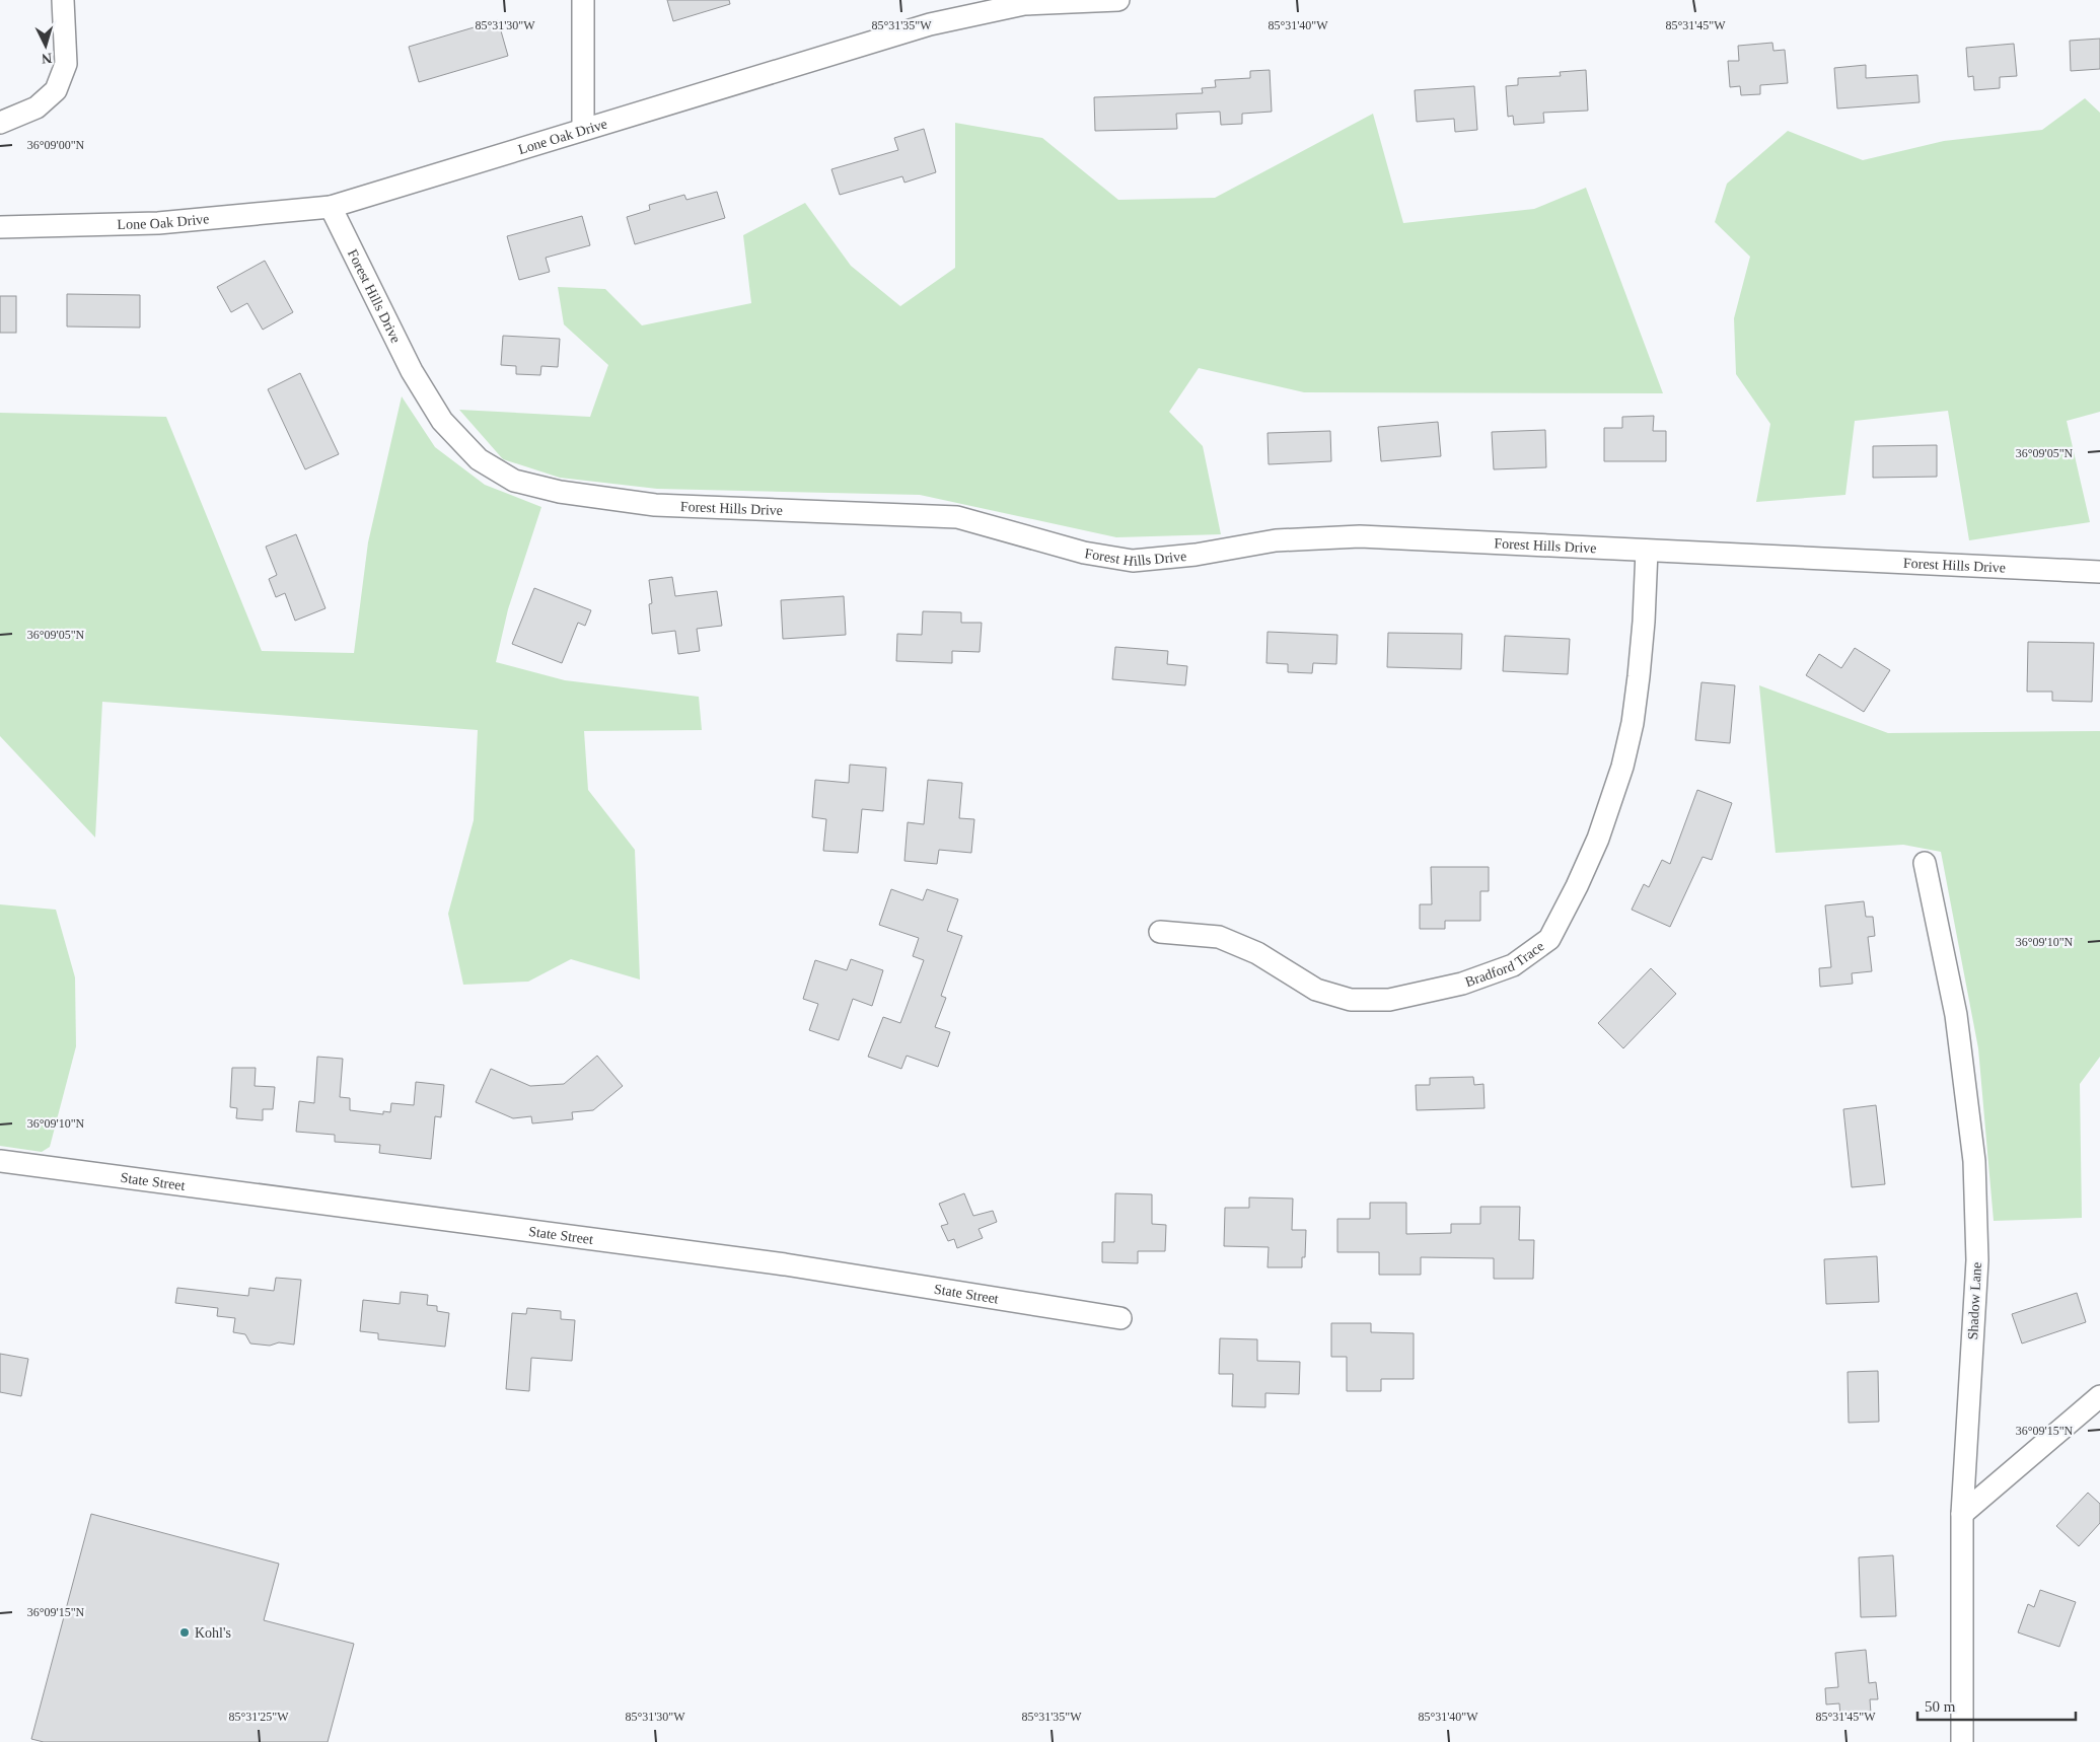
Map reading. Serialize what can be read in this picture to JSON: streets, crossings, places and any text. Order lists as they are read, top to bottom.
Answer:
{
  "streets": {
    "street": [
      "Lone Oak Drive",
      "Forest Hills Drive",
      "Bradford Trace",
      "State Street",
      "Shadow Lane"
    ]
  },
  "crossings": [
    ["Lone Oak Drive", "Forest Hills Drive"],
    ["Forest Hills Drive", "Bradford Trace"]
  ],
  "places": ["Kohl's"],
  "scale_bar": "50 m",
  "north": "bottom",
  "coordinates": [
    "85°31'30\"W",
    "85°31'35\"W",
    "85°31'40\"W",
    "85°31'45\"W",
    "36°09'00\"N",
    "36°09'05\"N",
    "36°09'10\"N",
    "36°09'15\"N",
    "85°31'25\"W"
  ]
}
